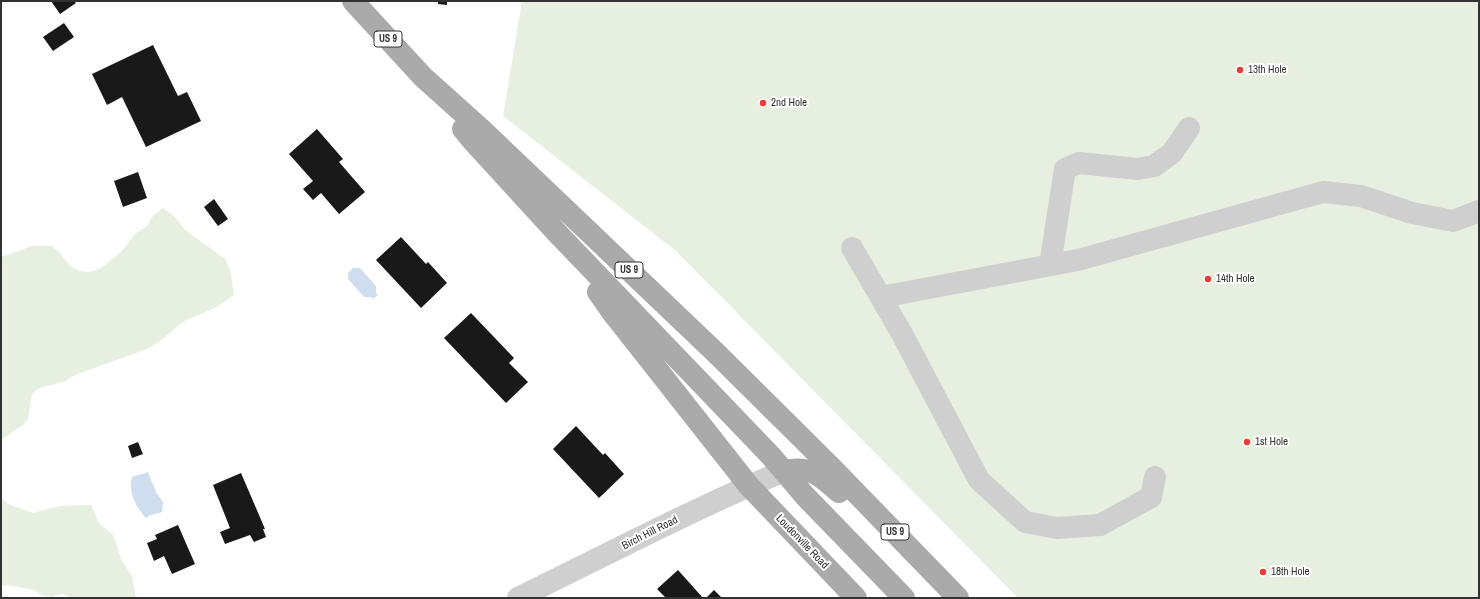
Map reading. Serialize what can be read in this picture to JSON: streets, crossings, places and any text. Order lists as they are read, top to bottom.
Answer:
{
  "streets": {
    "main road": ["US 9", "Loudonville Road"],
    "street": ["Birch Hill Road"]
  },
  "crossings": [
    ["US 9", "Birch Hill Road"],
    ["US 9", "Loudonville Road"],
    ["Birch Hill Road", "Loudonville Road"]
  ],
  "places": [
    "13th Hole",
    "2nd Hole",
    "14th Hole",
    "1st Hole",
    "18th Hole"
  ]
}
